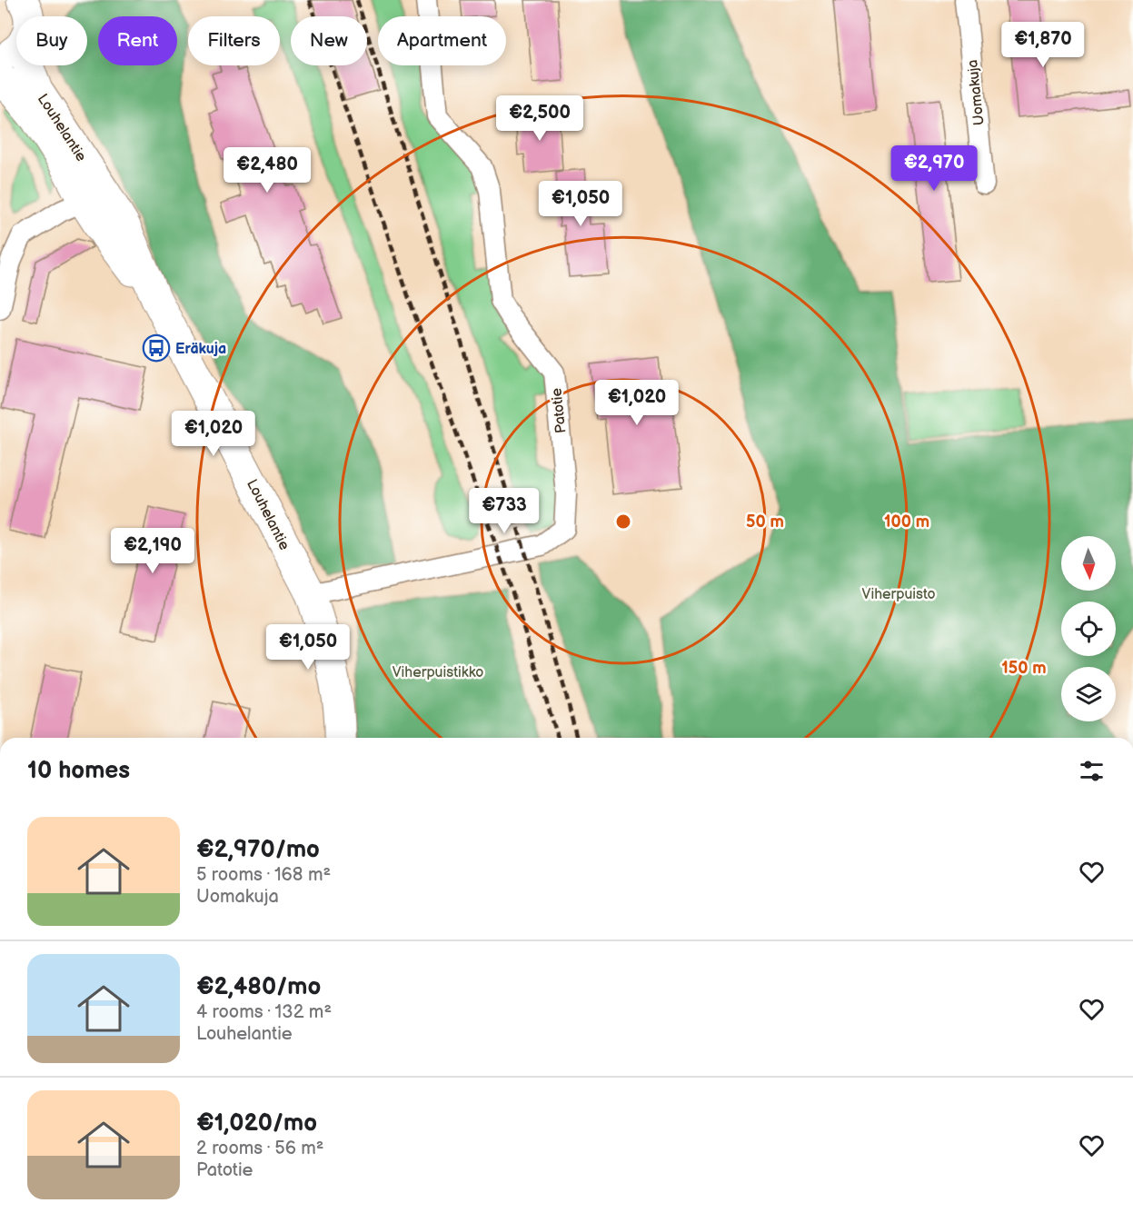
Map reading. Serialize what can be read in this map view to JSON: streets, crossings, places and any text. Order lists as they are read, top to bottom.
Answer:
{
  "streets": {
    "main road": ["Louhelantie"],
    "street": ["Uomakuja", "Patotie"]
  },
  "crossings": [
    ["Louhelantie", "Patotie"]
  ],
  "parks": ["Viherpuisto", "Viherpuistikko"],
  "places": {
    "bus stop": ["Eräkuja"]
  },
  "north": "bottom",
  "page": {
    "chip": [
      "Buy",
      "Rent",
      "Filters",
      "New",
      "Apartment"
    ],
    "price": [
      "€1,870",
      "€2,500",
      "€2,970",
      "€2,480",
      "€1,050",
      "€1,020",
      "€1,020",
      "€733",
      "€2,190",
      "€1,050"
    ],
    "heading": "10 homes",
    "list": [
      {
        "name": "€2,970/mo",
        "note": "5 rooms · 168 m² · Uomakuja"
      },
      {
        "name": "€2,480/mo",
        "note": "4 rooms · 132 m² · Louhelantie"
      },
      {
        "name": "€1,020/mo",
        "note": "2 rooms · 56 m² · Patotie"
      }
    ]
  },
  "rings": ["50 m", "100 m", "150 m"]
}
